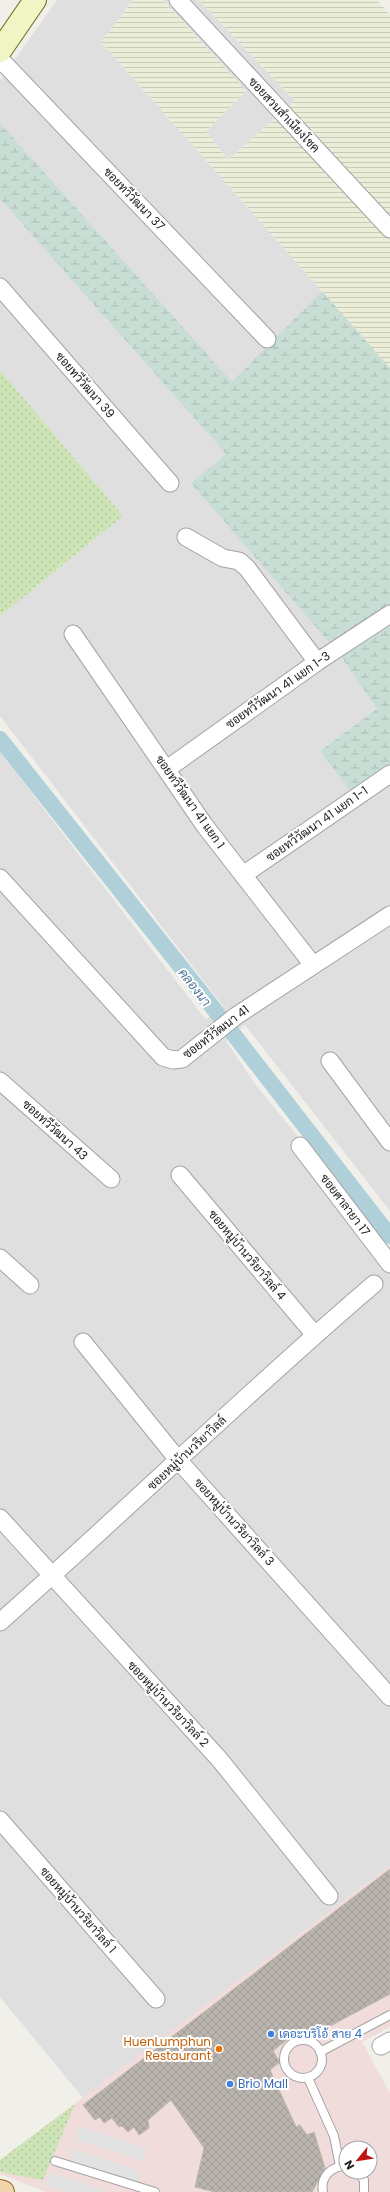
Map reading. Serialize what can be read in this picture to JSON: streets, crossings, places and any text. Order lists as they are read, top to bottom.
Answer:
{
  "streets": {
    "street": [
      "ซอยสวนสำเนียงโชค",
      "ซอยทวีวัฒนา 37",
      "ซอยทวีวัฒนา 39",
      "ซอยทวีวัฒนา 41 แยก 1-3",
      "ซอยทวีวัฒนา 41 แยก 1",
      "ซอยทวีวัฒนา 41 แยก 1-1",
      "ซอยทวีวัฒนา 41",
      "ซอยทวีวัฒนา 43",
      "ซอยศาลายา 17",
      "ซอยหมู่บ้านวริยาวิลล์ 4",
      "ซอยหมู่บ้านวริยาวิลล์",
      "ซอยหมู่บ้านวริยาวิลล์ 3",
      "ซอยหมู่บ้านวริยาวิลล์ 2",
      "ซอยหมู่บ้านวริยาวิลล์ 1"
    ]
  },
  "crossings": [
    ["ซอยทวีวัฒนา 41 แยก 1-3", "ซอยทวีวัฒนา 41 แยก 1"],
    ["ซอยทวีวัฒนา 41 แยก 1", "ซอยทวีวัฒนา 41 แยก 1-1"],
    ["ซอยทวีวัฒนา 41 แยก 1", "ซอยทวีวัฒนา 41"],
    ["ซอยหมู่บ้านวริยาวิลล์ 4", "ซอยหมู่บ้านวริยาวิลล์"],
    ["ซอยหมู่บ้านวริยาวิลล์", "ซอยหมู่บ้านวริยาวิลล์ 3"],
    ["ซอยหมู่บ้านวริยาวิลล์", "ซอยหมู่บ้านวริยาวิลล์ 2"]
  ],
  "water": ["คลองนา"],
  "places": ["เดอะบริโอ้ สาย 4", "HuenLumphun Restaurant", "Brio Mall"],
  "north": "bottom left"
}
